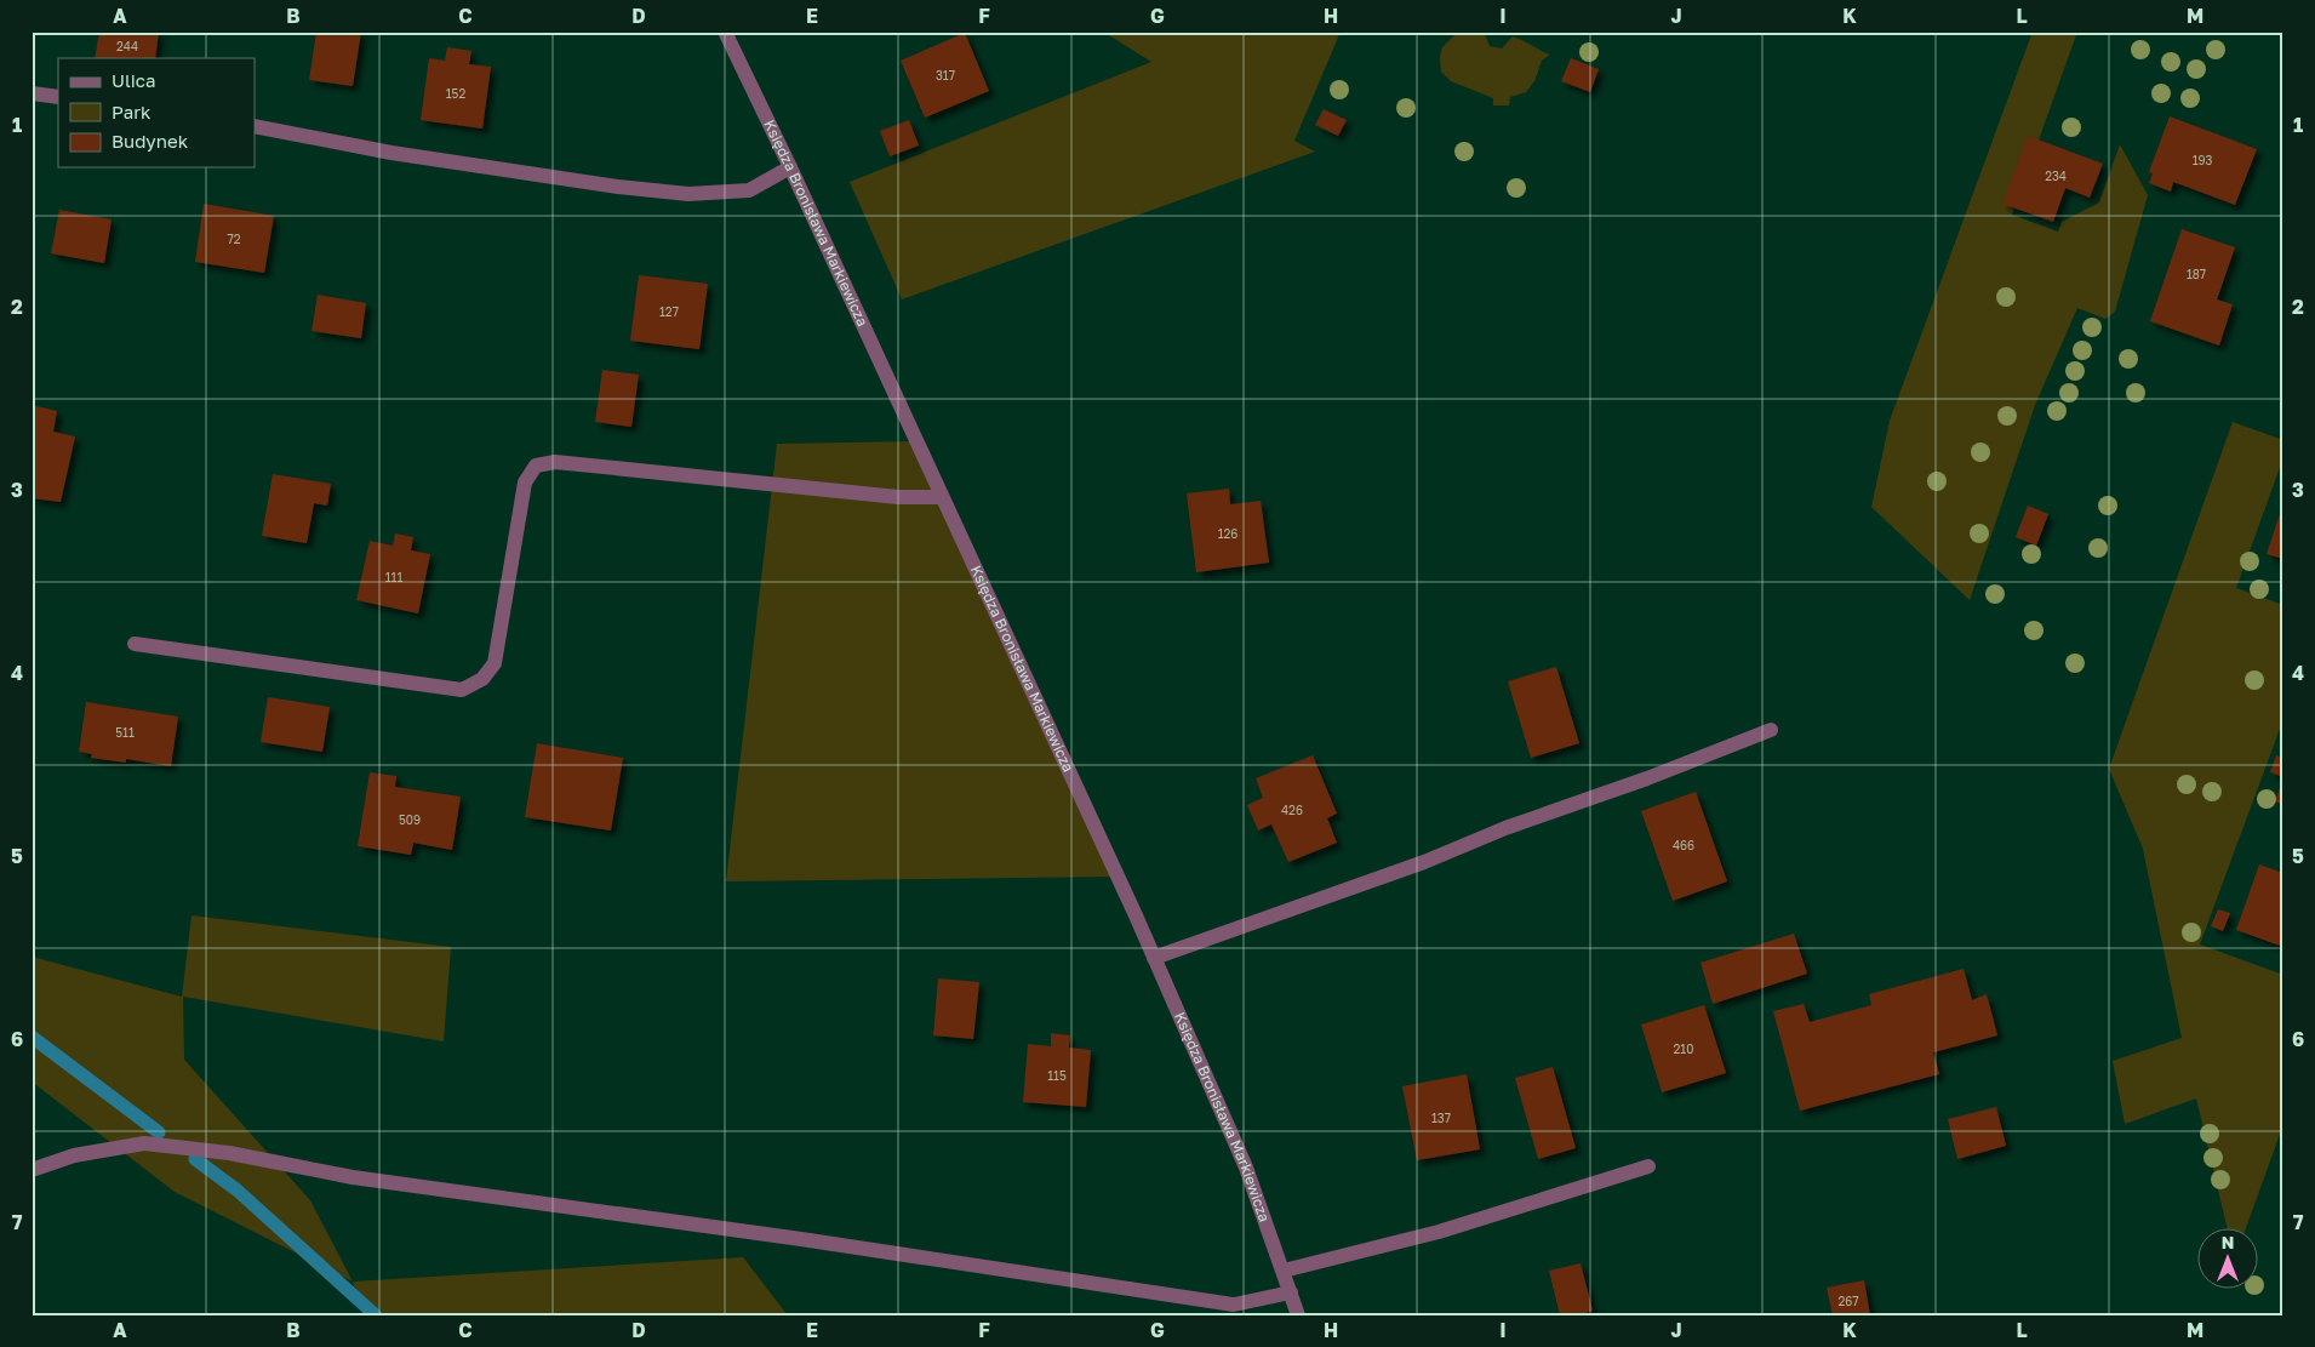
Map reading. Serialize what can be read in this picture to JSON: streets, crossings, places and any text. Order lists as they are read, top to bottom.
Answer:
{
  "streets": {
    "street": ["Księdza Bronisława Markiewicza"]
  },
  "house_numbers": [
    "244",
    "317",
    "152",
    "193",
    "234",
    "72",
    "187",
    "127",
    "126",
    "111",
    "511",
    "426",
    "509",
    "466",
    "210",
    "115",
    "137",
    "267"
  ],
  "legend": ["Ulica", "Park", "Budynek"],
  "north": "top",
  "grid": {
    "columns": [
      "A",
      "B",
      "C",
      "D",
      "E",
      "F",
      "G",
      "H",
      "I",
      "J",
      "K",
      "L",
      "M"
    ],
    "rows": [
      "1",
      "2",
      "3",
      "4",
      "5",
      "6",
      "7"
    ]
  }
}
